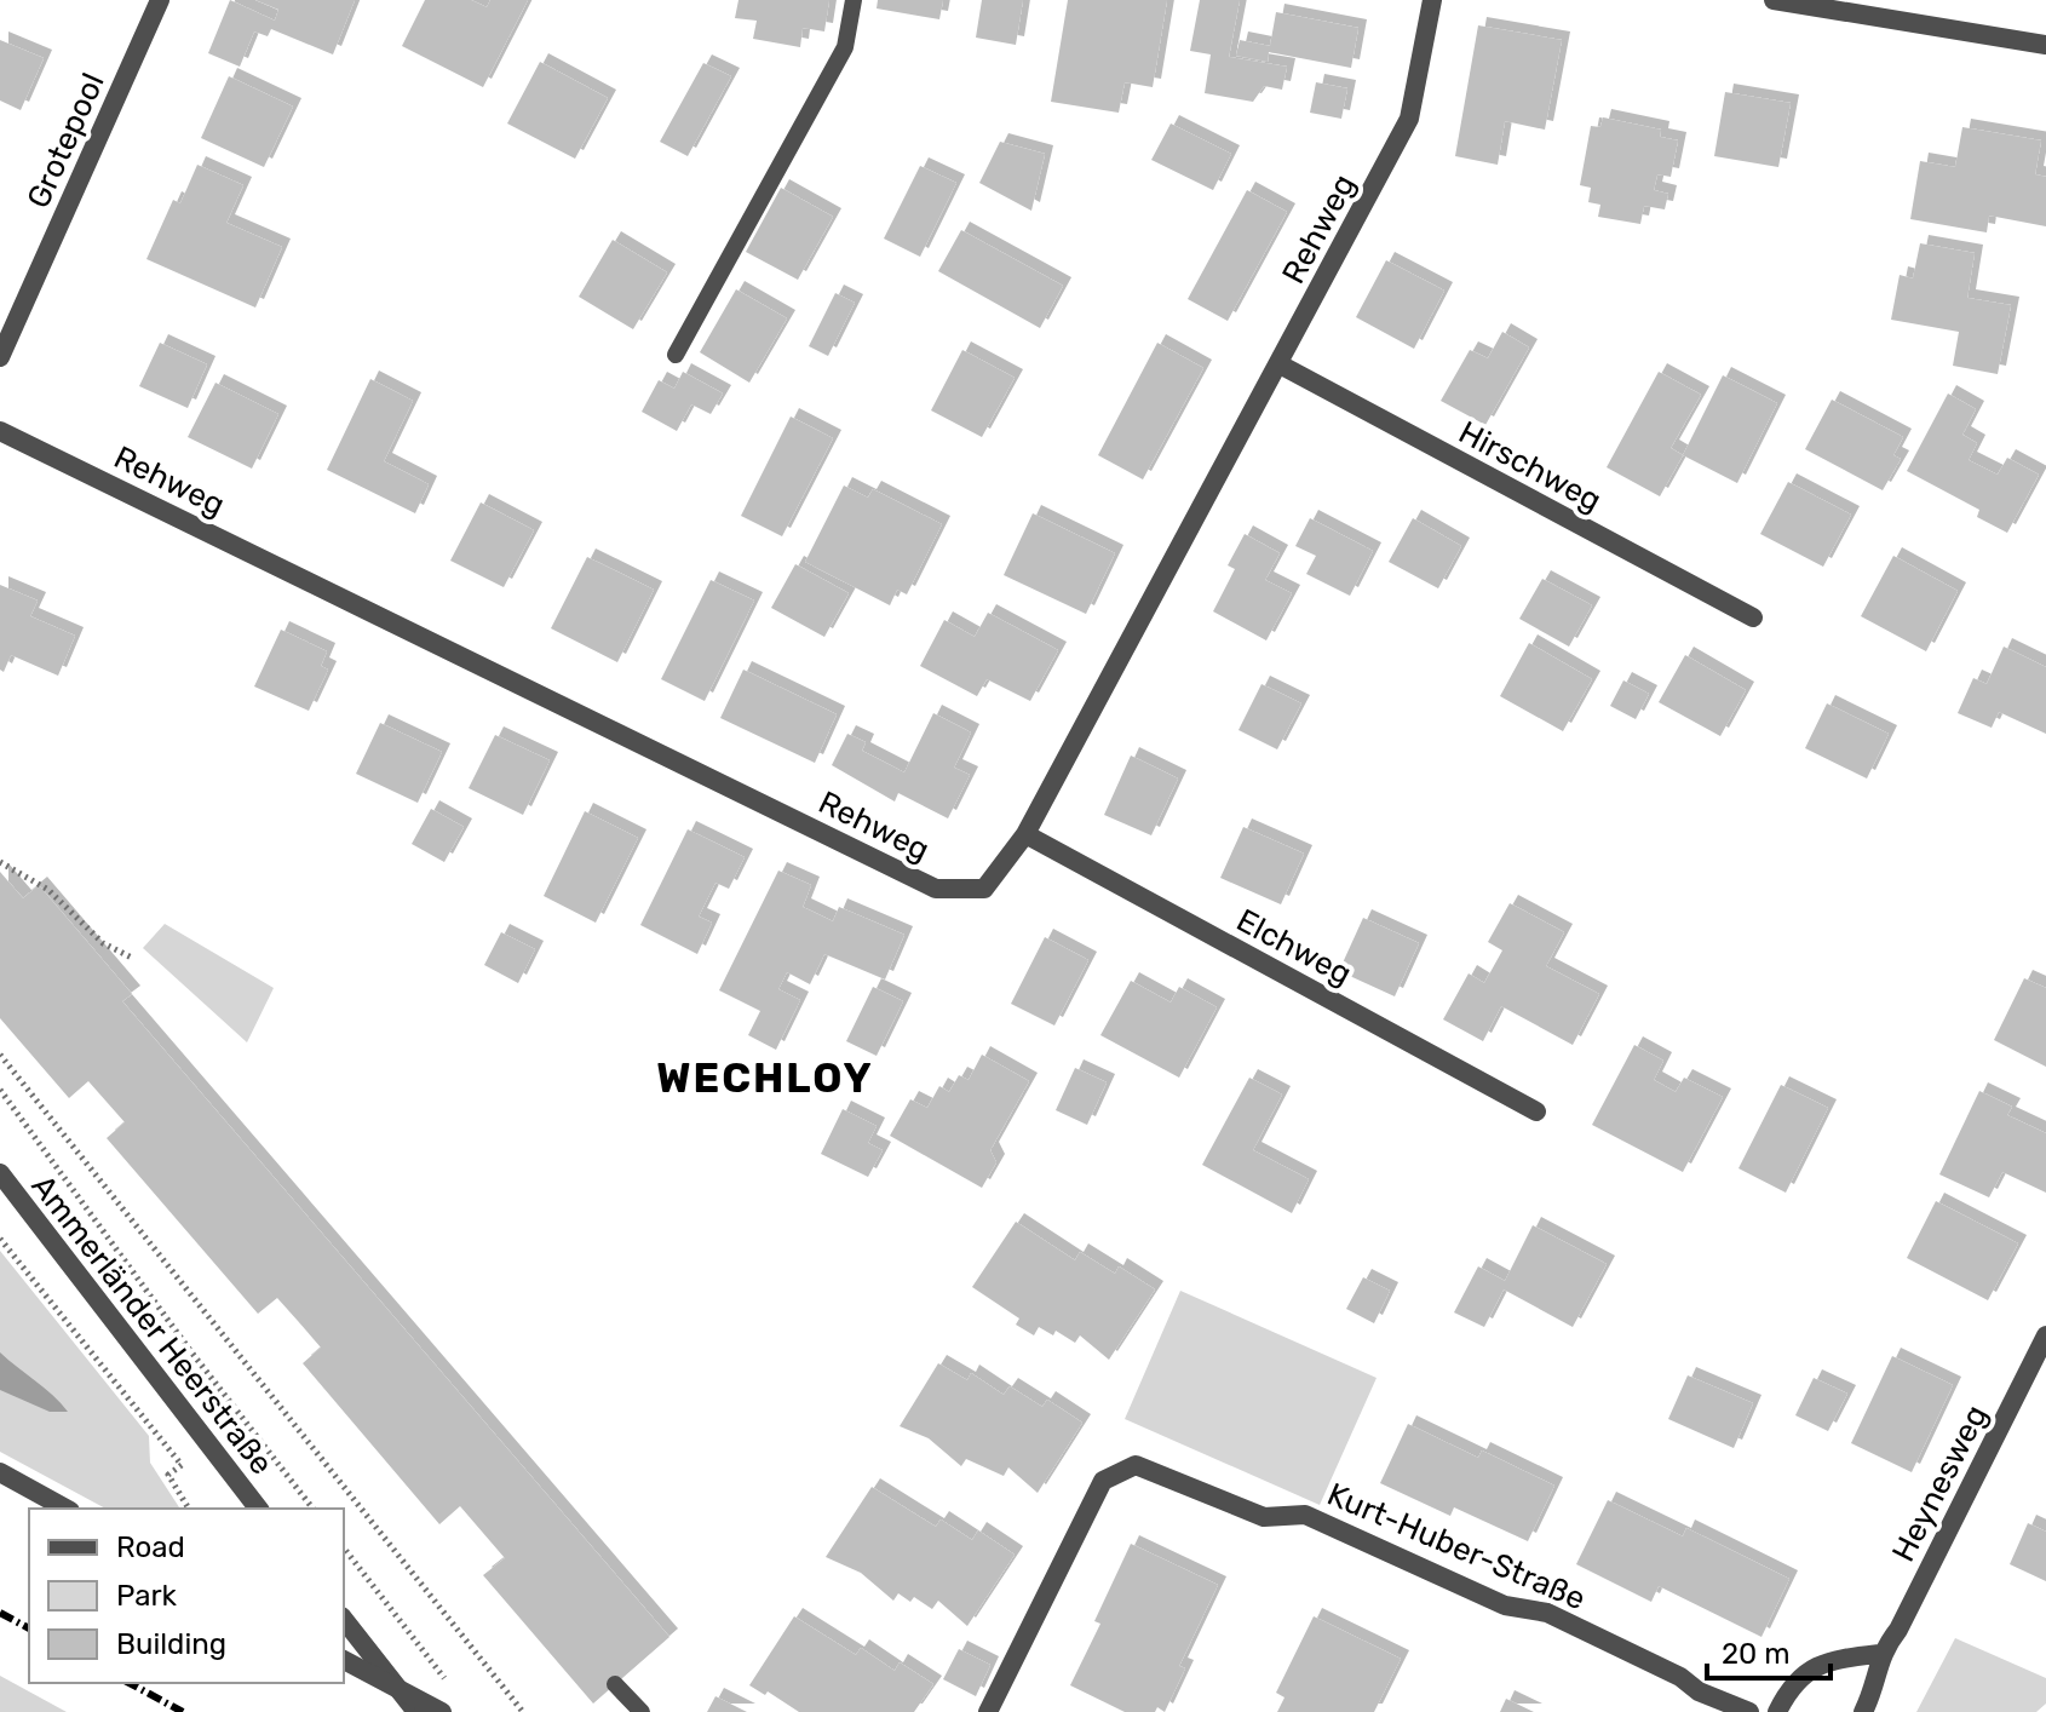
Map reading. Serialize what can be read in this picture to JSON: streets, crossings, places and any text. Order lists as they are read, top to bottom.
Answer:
{
  "streets": {
    "street": [
      "Grotepool",
      "Rehweg",
      "Hirschweg",
      "Elchweg",
      "Ammerländer Heerstraße",
      "Heynesweg",
      "Kurt-Huber-Straße"
    ]
  },
  "crossings": [
    ["Rehweg", "Hirschweg"],
    ["Rehweg", "Elchweg"]
  ],
  "districts": ["WECHLOY"],
  "legend": ["Road", "Park", "Building"],
  "scale_bar": "20 m"
}
